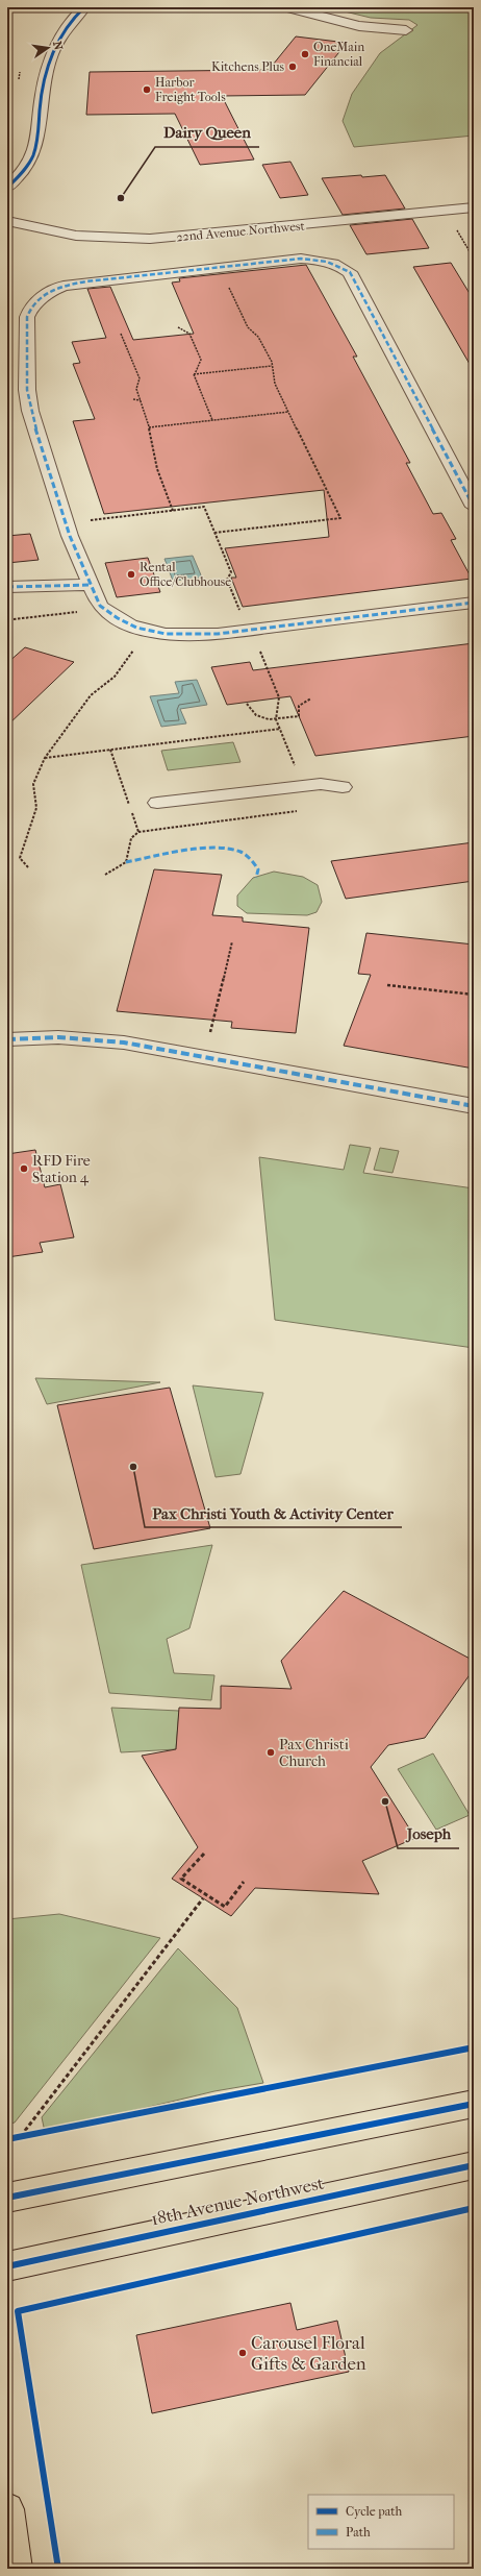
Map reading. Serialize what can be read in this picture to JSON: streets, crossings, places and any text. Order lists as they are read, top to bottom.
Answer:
{
  "streets": {
    "main road": ["18th Avenue Northwest"],
    "street": ["22nd Avenue Northwest"]
  },
  "places": [
    "OneMain Financial",
    "Kitchens Plus",
    "Harbor Freight Tools",
    "Dairy Queen",
    "Rental Office/Clubhouse",
    "RFD Fire Station 4",
    "Pax Christi Youth & Activity Center",
    "Pax Christi Church",
    "Joseph",
    "Carousel Floral Gifts & Garden"
  ],
  "legend": ["Cycle path", "Path"],
  "north": "right"
}
